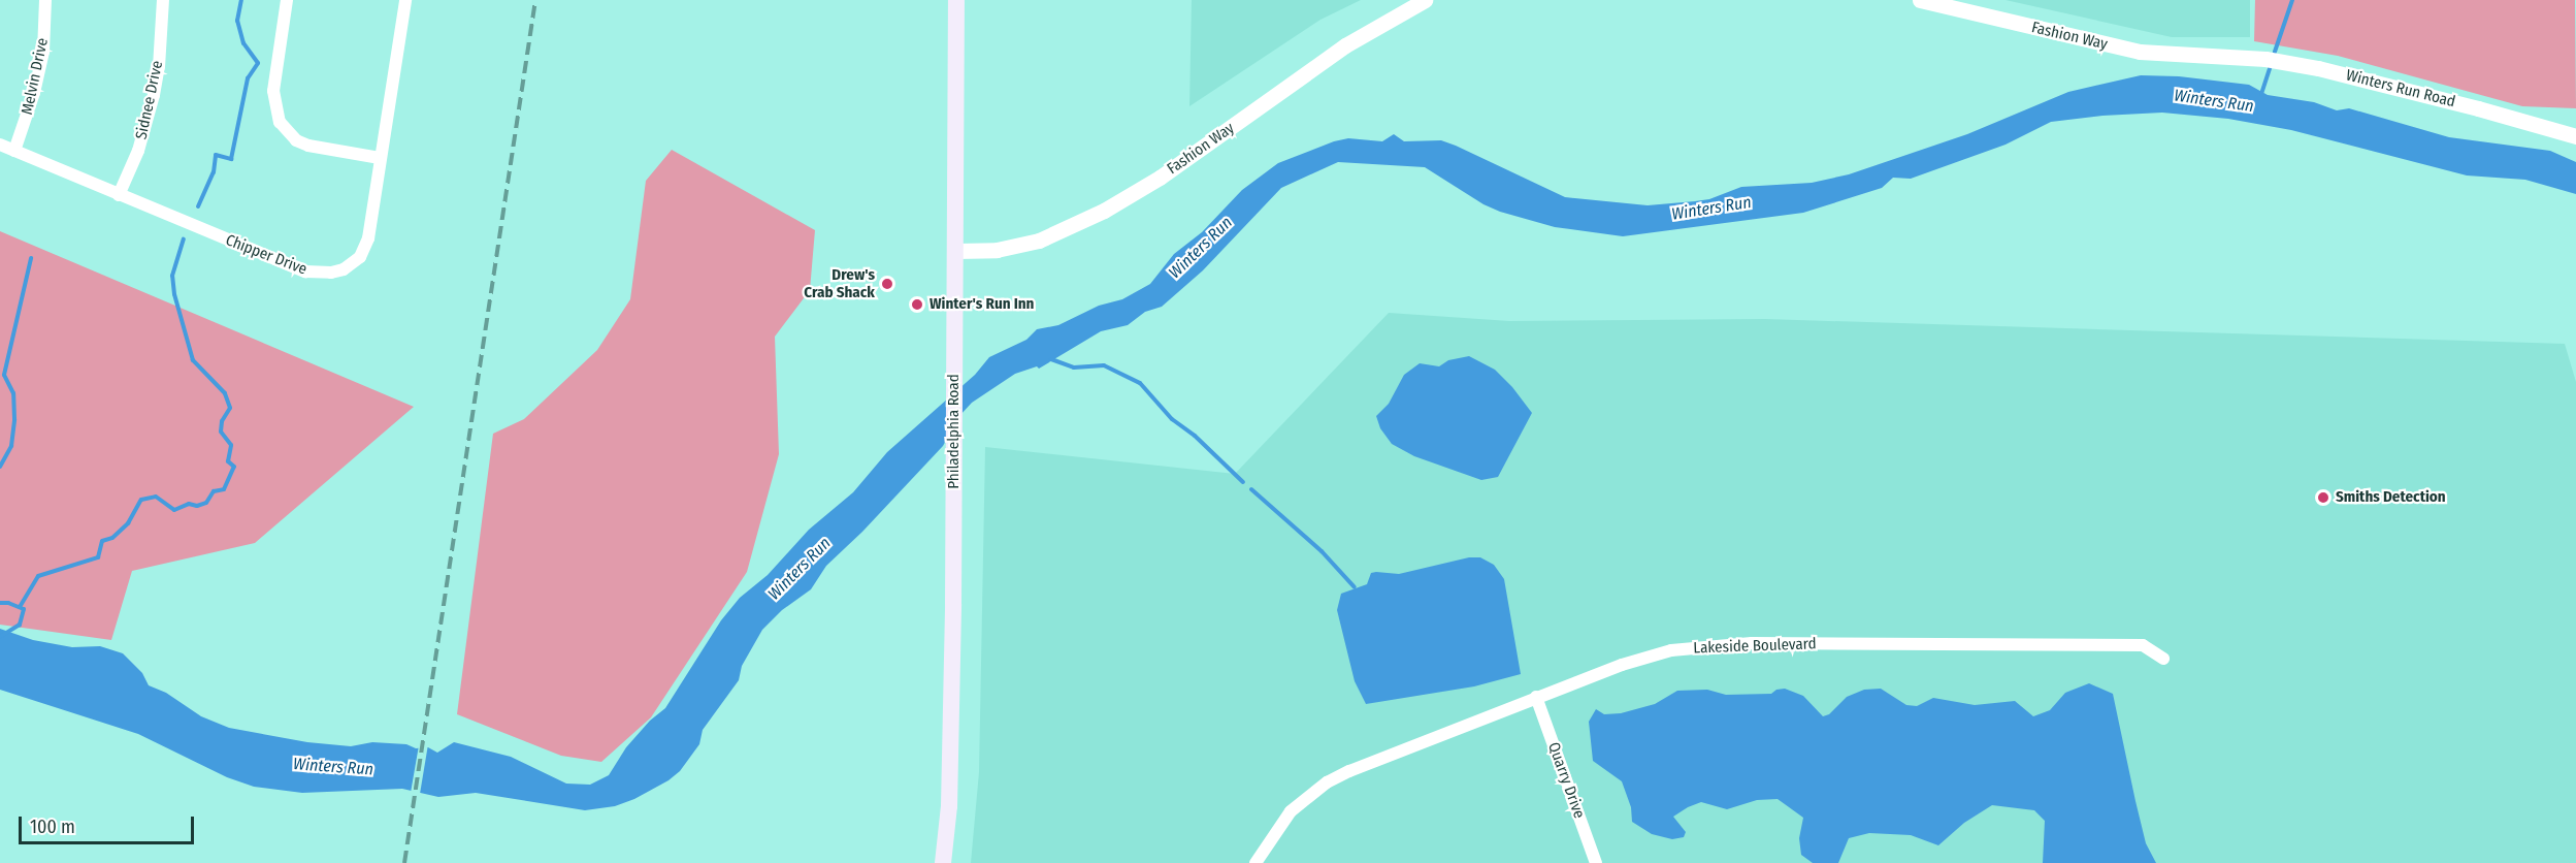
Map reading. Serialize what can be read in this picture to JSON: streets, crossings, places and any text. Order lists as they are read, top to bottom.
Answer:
{
  "streets": {
    "main road": ["Philadelphia Road"],
    "street": [
      "Fashion Way",
      "Melvin Drive",
      "Winters Run Road",
      "Sidnee Drive",
      "Chipper Drive",
      "Lakeside Boulevard",
      "Quarry Drive"
    ]
  },
  "crossings": [
    ["Fashion Way", "Winters Run Road"],
    ["Fashion Way", "Philadelphia Road"],
    ["Melvin Drive", "Chipper Drive"],
    ["Sidnee Drive", "Chipper Drive"],
    ["Lakeside Boulevard", "Quarry Drive"]
  ],
  "water": ["Winters Run"],
  "places": ["Drew's Crab Shack", "Winter's Run Inn", "Smiths Detection"],
  "scale_bar": "100 m"
}
